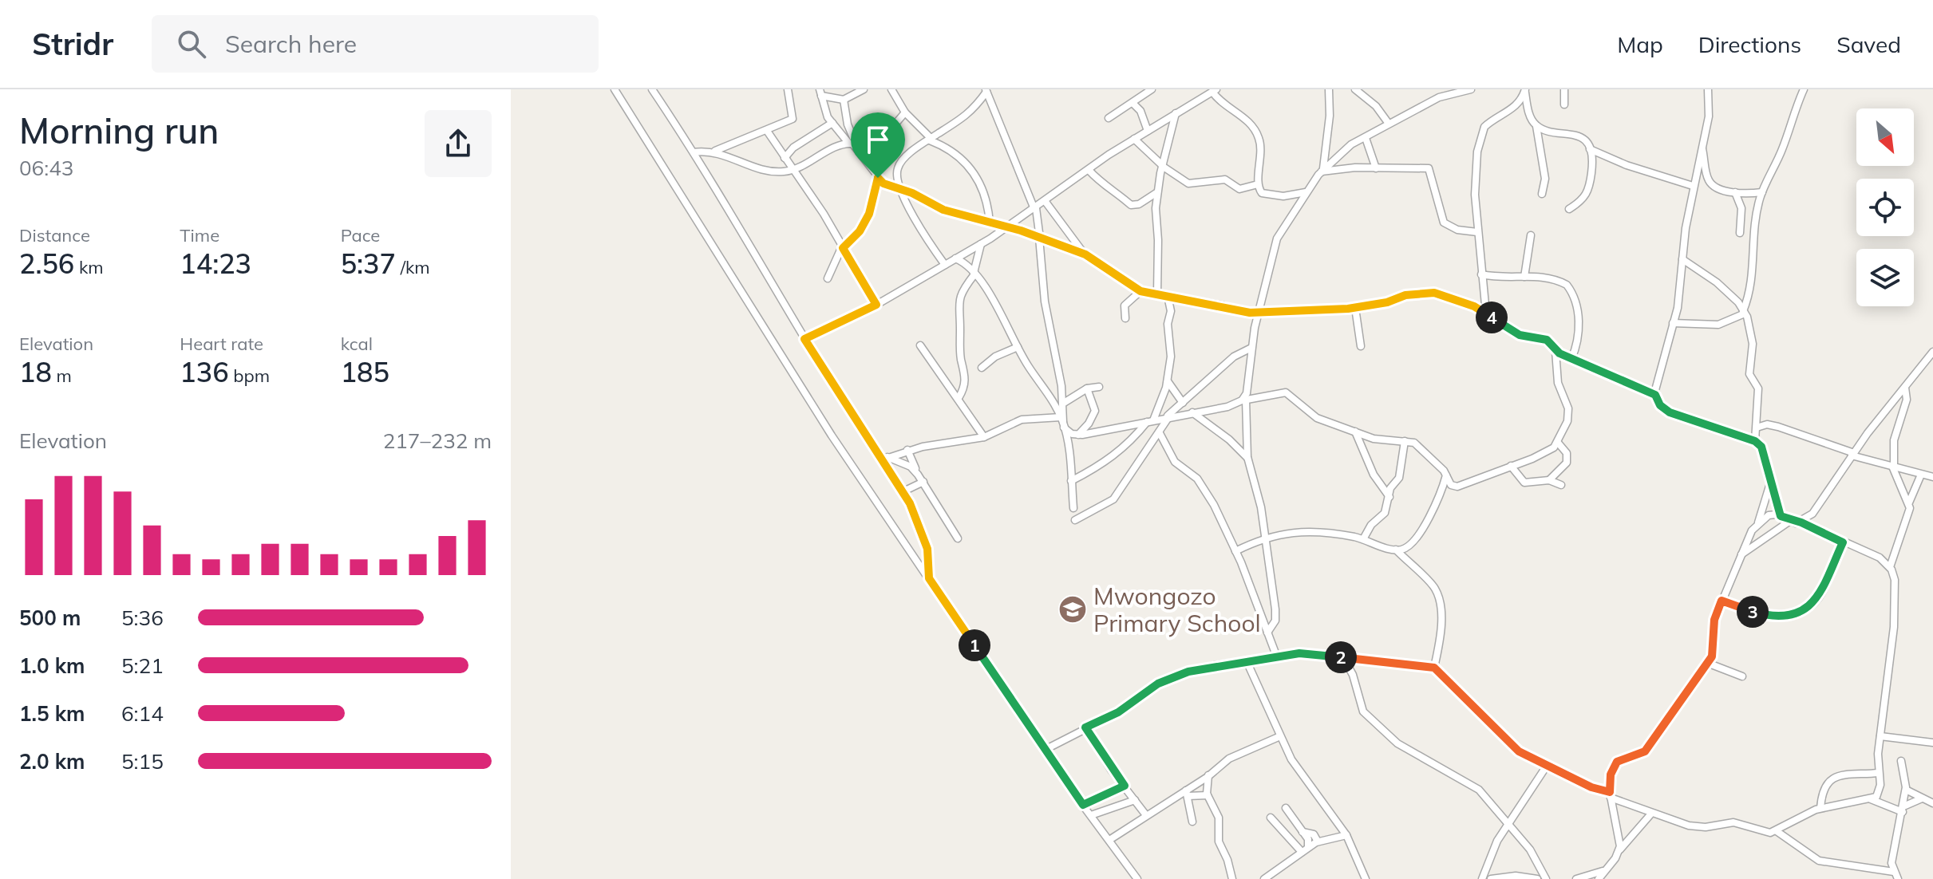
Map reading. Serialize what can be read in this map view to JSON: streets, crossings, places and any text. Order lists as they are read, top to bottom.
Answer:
{
  "places": {
    "school or university": ["Mwongozo Primary School"]
  },
  "north": "bottom right",
  "page": {
    "header": "Stridr",
    "search": "Search here",
    "nav": ["Map", "Directions", "Saved"],
    "heading": ["Morning run", "06:43"],
    "stats": [
      ["Distance", "2.56 km"],
      ["Time", "14:23"],
      ["Pace", "5:37 /km"],
      ["Elevation", "18 m"],
      ["Heart rate", "136 bpm"],
      ["kcal", "185"]
    ],
    "pins": [
      "4",
      "3",
      "1",
      "2"
    ],
    "chart": ["Elevation", "217–232 m"],
    "list": [
      {
        "name": "500 m",
        "note": "5:36"
      },
      {
        "name": "1.0 km",
        "note": "5:21"
      },
      {
        "name": "1.5 km",
        "note": "6:14"
      },
      {
        "name": "2.0 km",
        "note": "5:15"
      }
    ]
  }
}
